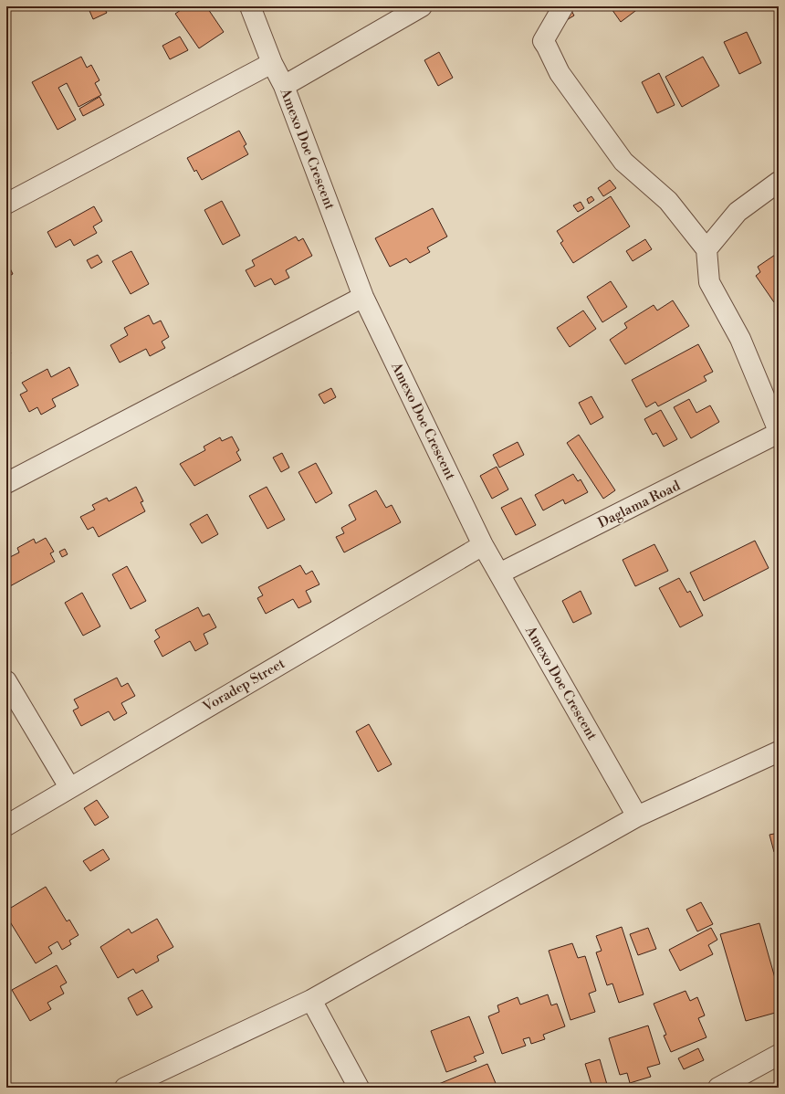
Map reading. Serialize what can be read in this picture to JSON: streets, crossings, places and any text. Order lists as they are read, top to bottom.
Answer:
{
  "streets": {
    "street": ["Amexo Doe Crescent", "Daglama Road", "Voradep Street"]
  },
  "crossings": [
    ["Amexo Doe Crescent", "Daglama Road"],
    ["Amexo Doe Crescent", "Voradep Street"]
  ]
}
